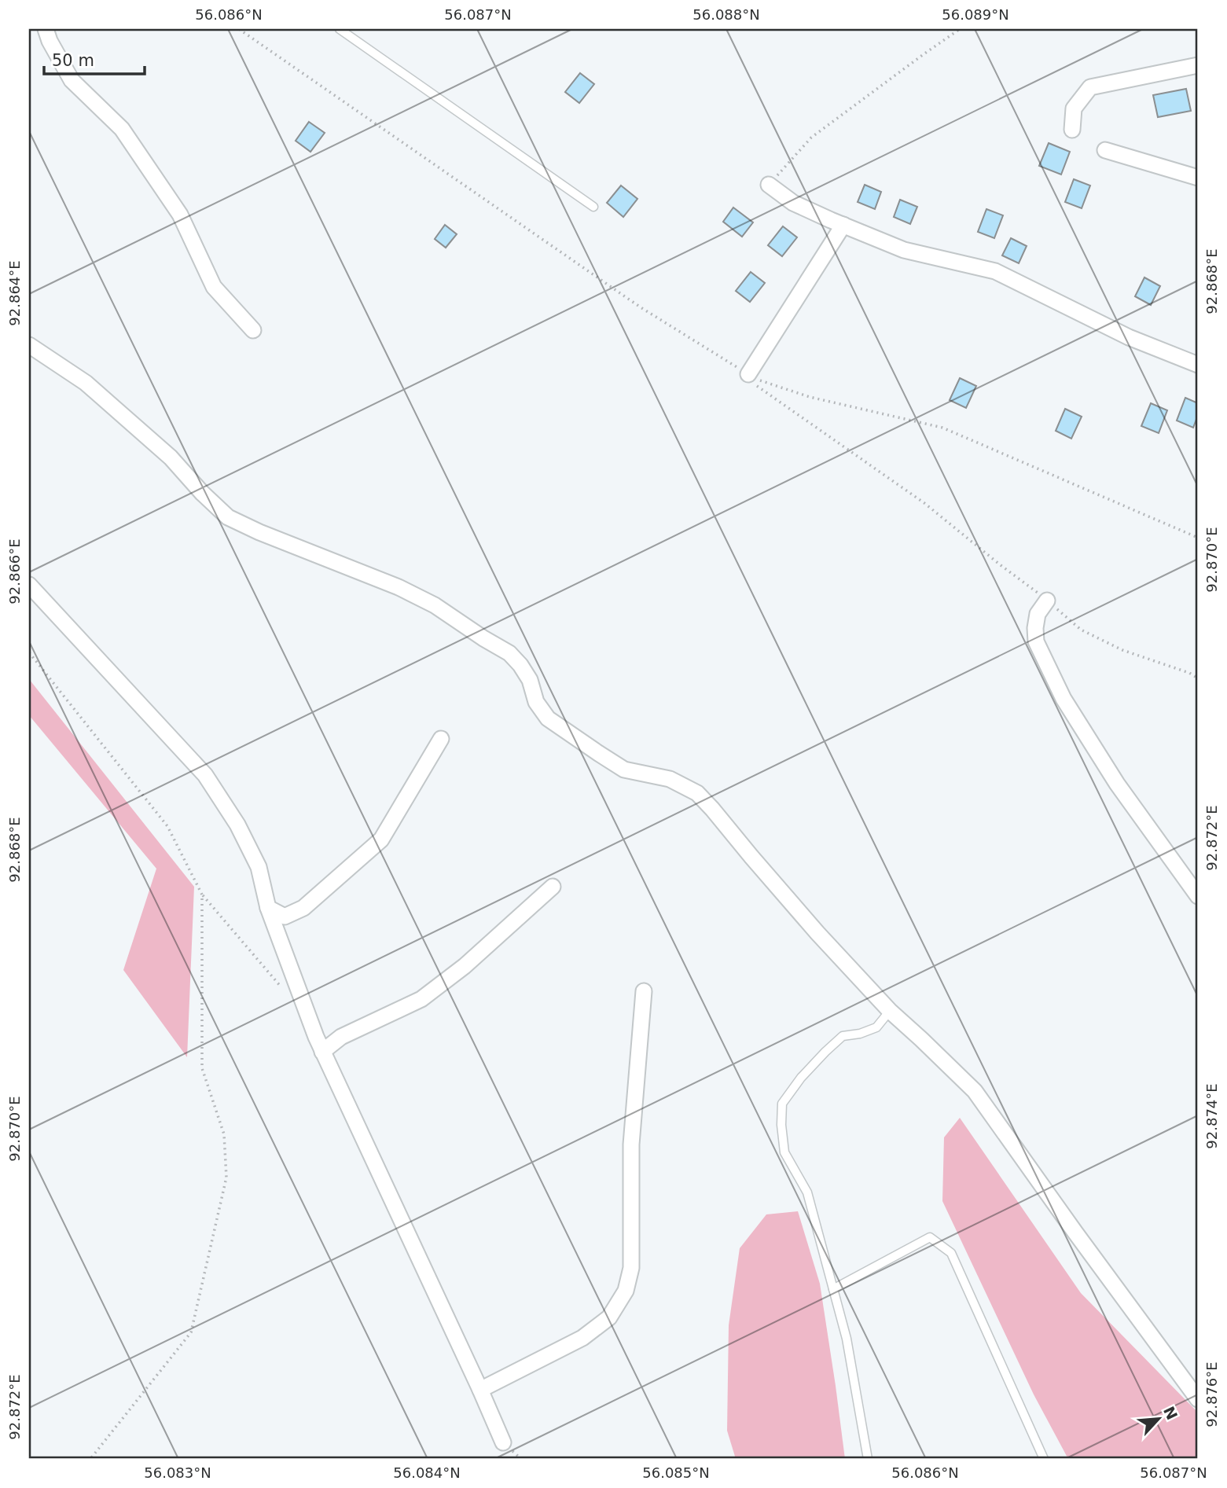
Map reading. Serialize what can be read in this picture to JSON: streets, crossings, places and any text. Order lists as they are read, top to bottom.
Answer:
{
  "scale_bar": "50 m",
  "north": "top right",
  "coordinates": [
    "56.086°N",
    "56.087°N",
    "56.088°N",
    "56.089°N",
    "92.868°E",
    "92.864°E",
    "92.870°E",
    "92.866°E",
    "92.872°E",
    "92.874°E",
    "92.876°E",
    "56.083°N",
    "56.084°N",
    "56.085°N"
  ]
}
